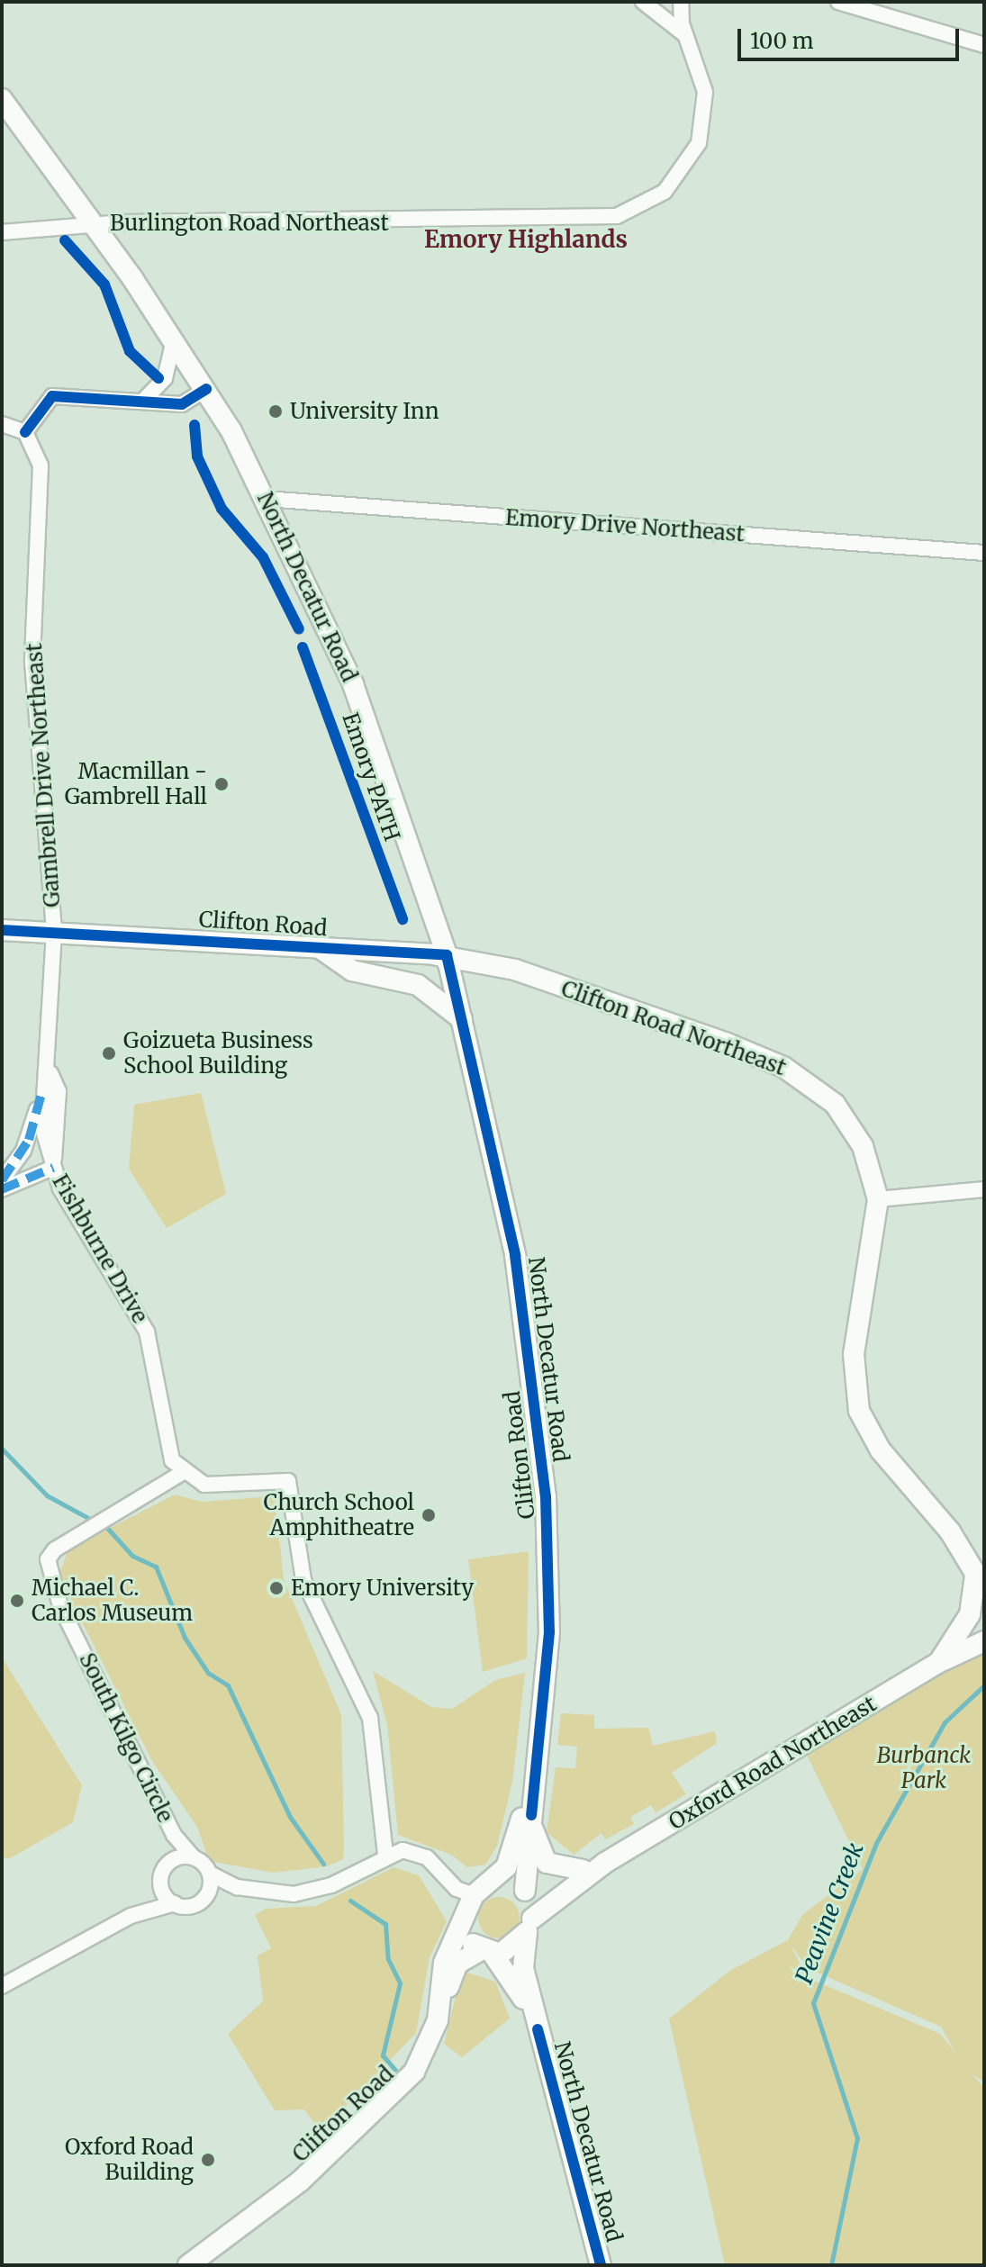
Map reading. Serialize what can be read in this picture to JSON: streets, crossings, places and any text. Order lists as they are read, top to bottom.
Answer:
{
  "streets": {
    "main road": [
      "North Decatur Road",
      "Clifton Road",
      "Clifton Road Northeast",
      "Oxford Road Northeast"
    ],
    "street": [
      "Burlington Road Northeast",
      "Emory Drive Northeast",
      "Gambrell Drive Northeast",
      "Fishburne Drive",
      "South Kilgo Circle"
    ],
    "cycle path": ["Emory PATH"]
  },
  "crossings": [
    ["Burlington Road Northeast", "North Decatur Road"],
    ["Emory Drive Northeast", "North Decatur Road"],
    ["North Decatur Road", "Clifton Road"],
    ["North Decatur Road", "Clifton Road Northeast"],
    ["North Decatur Road", "Oxford Road Northeast"],
    ["Gambrell Drive Northeast", "Fishburne Drive"],
    ["Clifton Road", "Clifton Road Northeast"],
    ["Clifton Road", "Oxford Road Northeast"],
    ["Clifton Road Northeast", "Oxford Road Northeast"],
    ["Fishburne Drive", "South Kilgo Circle"]
  ],
  "districts": ["Emory Highlands"],
  "water": ["Peavine Creek"],
  "parks": ["Burbanck Park"],
  "places": [
    "University Inn",
    "Macmillan - Gambrell Hall",
    "Goizueta Business School Building",
    "Church School Amphitheatre",
    "Emory University",
    "Michael C. Carlos Museum",
    "Oxford Road Building"
  ],
  "scale_bar": "100 m"
}
